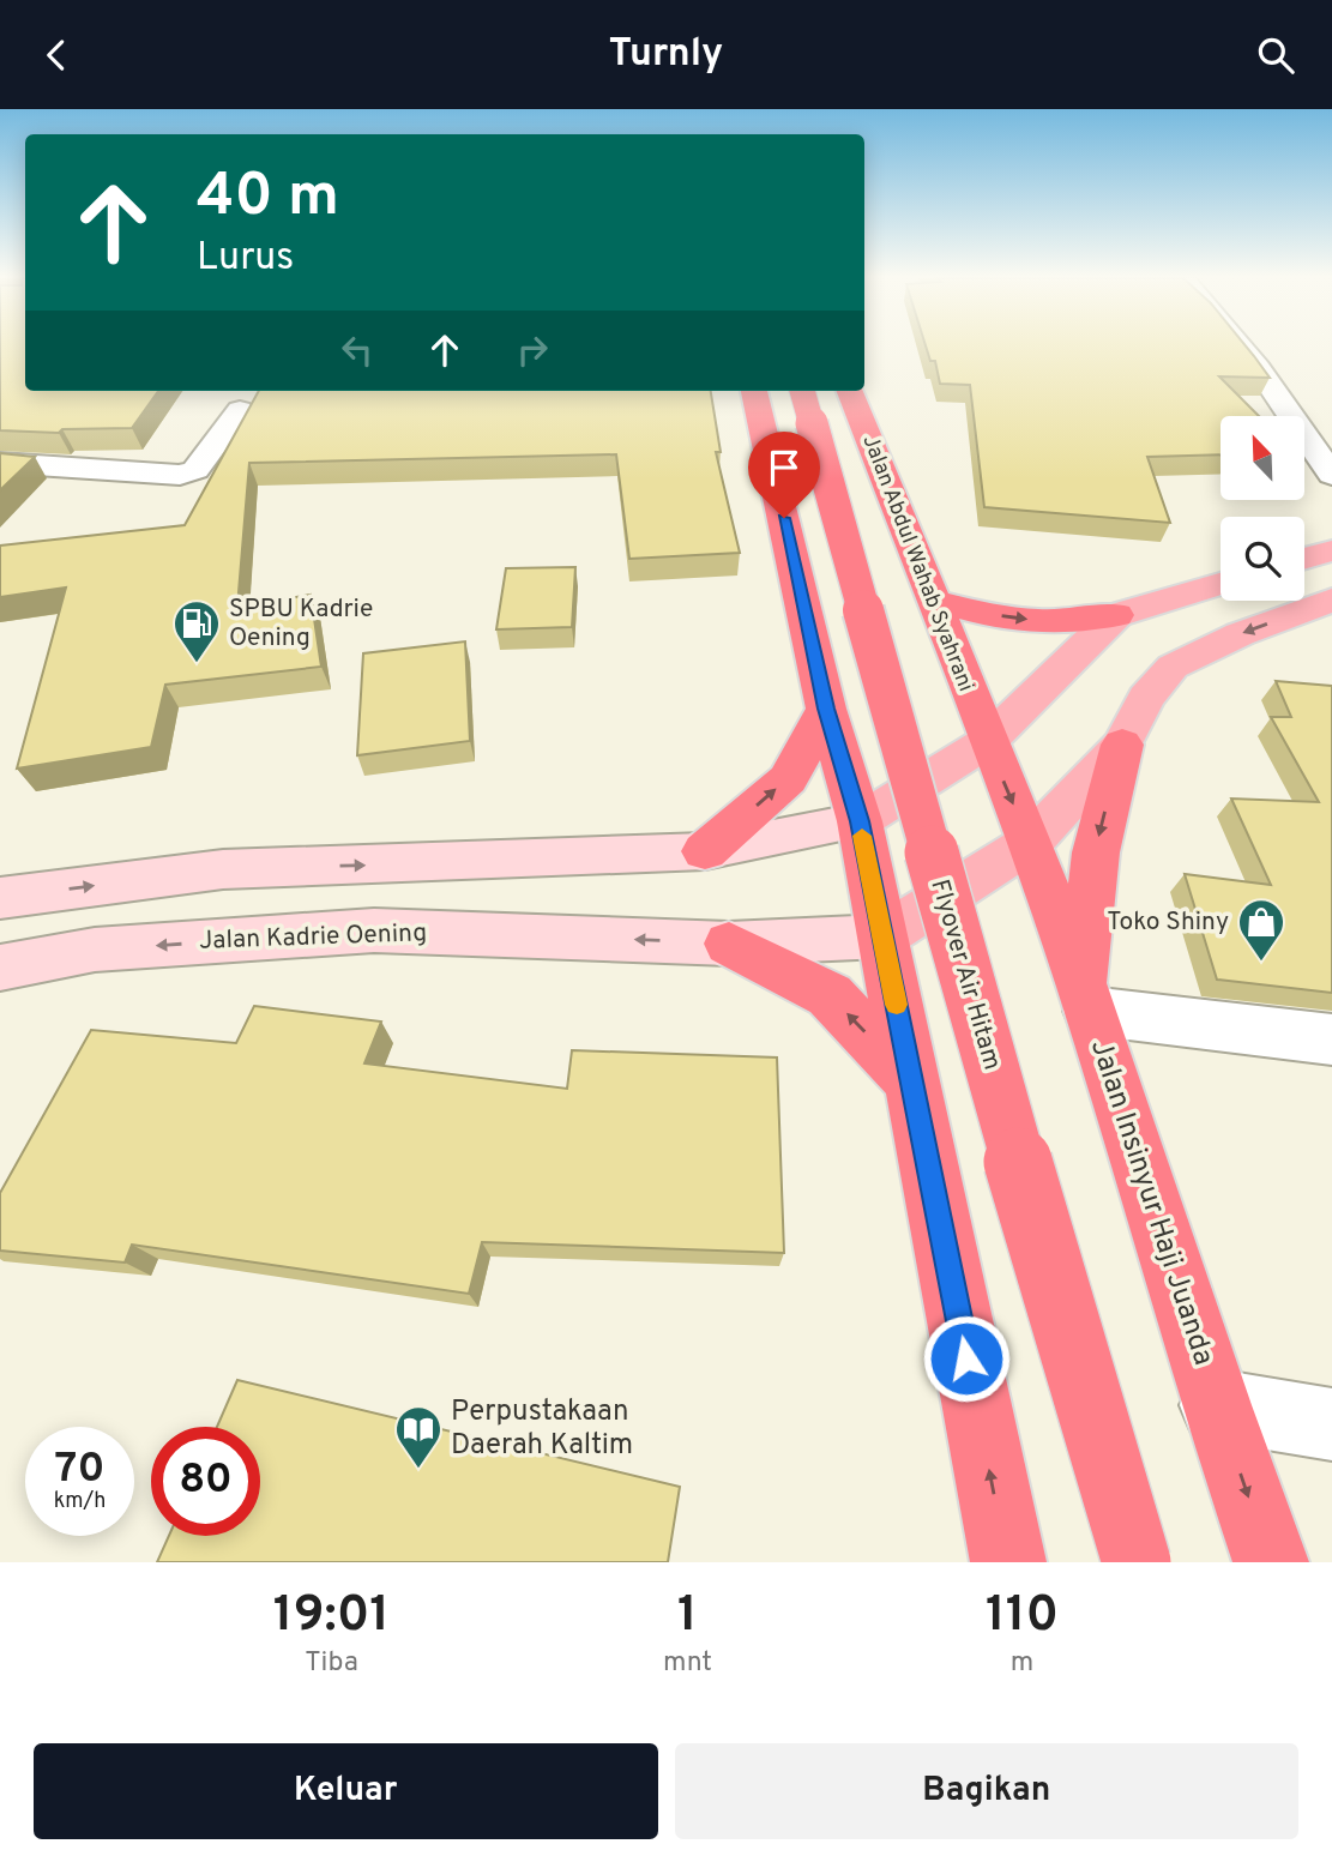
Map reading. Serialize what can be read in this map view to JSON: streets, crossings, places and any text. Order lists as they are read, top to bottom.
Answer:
{
  "streets": {
    "highway": ["Jalan Abdul Wahab Syahrani", "Flyover Air Hitam", "Jalan Insinyur Haji Juanda"],
    "main road": ["Jalan Kadrie Oening"]
  },
  "crossings": [
    ["Jalan Abdul Wahab Syahrani", "Jalan Insinyur Haji Juanda"]
  ],
  "places": {
    "fuel station": ["SPBU Kadrie Oening"],
    "shop": ["Toko Shiny"],
    "library": ["Perpustakaan Daerah Kaltim"]
  },
  "north": "top left",
  "page": {
    "header": "Turnly",
    "turn": ["40 m", "Lurus"],
    "speed": "70 km/h",
    "limit": "80",
    "eta": [
      "19:01",
      "Tiba",
      "1",
      "mnt",
      "110",
      "m"
    ],
    "buttons": ["Keluar", "Bagikan"]
  }
}
